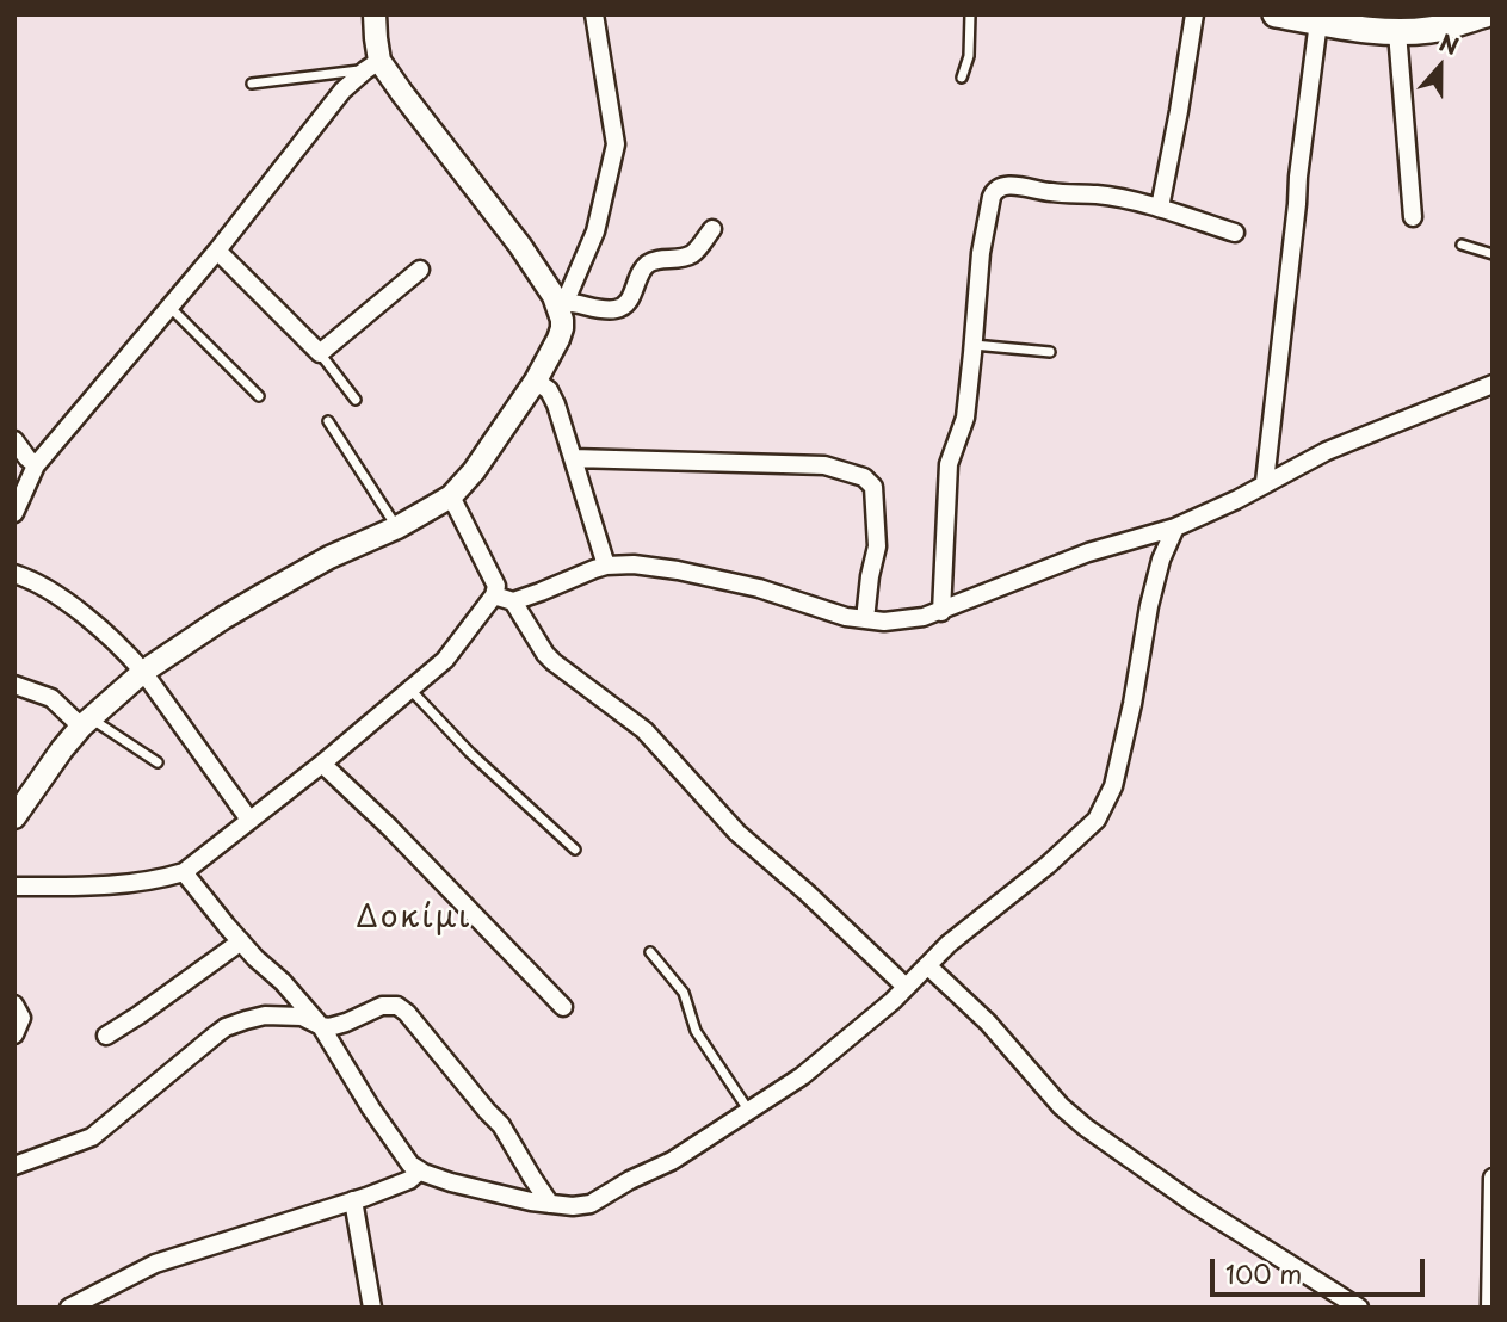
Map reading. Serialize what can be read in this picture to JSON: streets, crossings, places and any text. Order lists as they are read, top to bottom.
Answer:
{
  "districts": ["Δοκίμι"],
  "scale_bar": "100 m",
  "north": "top"
}
